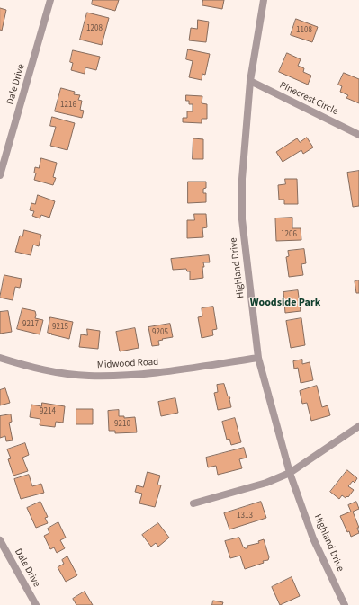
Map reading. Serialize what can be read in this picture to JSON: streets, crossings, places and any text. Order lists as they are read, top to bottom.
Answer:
{
  "streets": {
    "street": [
      "Dale Drive",
      "Pinecrest Circle",
      "Highland Drive",
      "Midwood Road"
    ]
  },
  "crossings": [
    ["Pinecrest Circle", "Highland Drive"],
    ["Highland Drive", "Midwood Road"]
  ],
  "districts": ["Woodside Park"],
  "house_numbers": [
    "1208",
    "1108",
    "1216",
    "1206",
    "9217",
    "9215",
    "9205",
    "9214",
    "9210",
    "1313"
  ]
}
